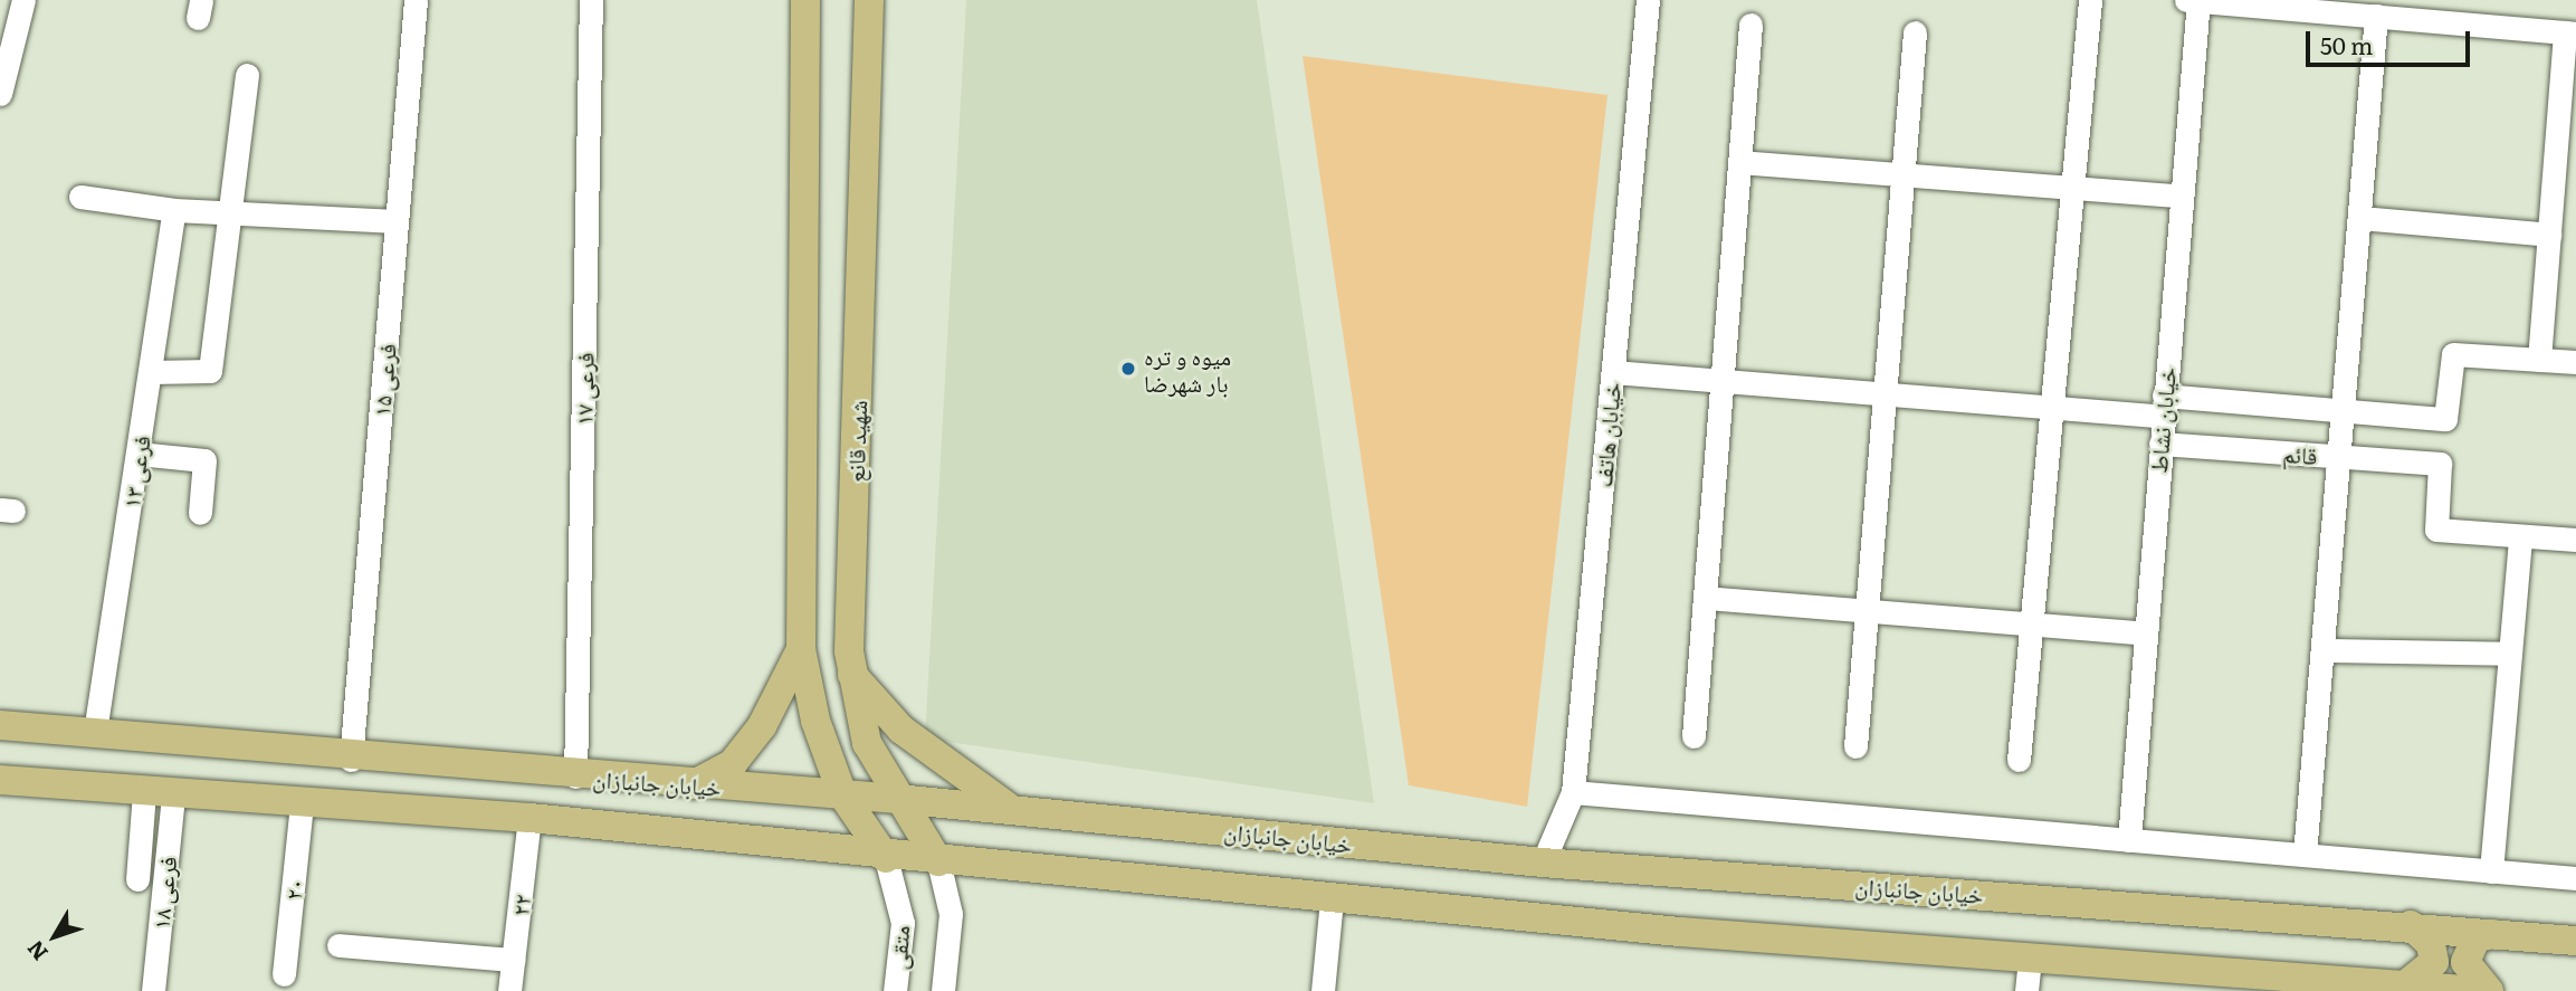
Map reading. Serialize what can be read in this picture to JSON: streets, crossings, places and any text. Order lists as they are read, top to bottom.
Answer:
{
  "streets": {
    "main road": ["شهید قانع", "خیابان جانبازان"],
    "street": [
      "فرعی ۱۵",
      "فرعی ۱۷",
      "خیابان نشاط",
      "خیابان هاتف",
      "قائم",
      "فرعی ۱۳",
      "۲۰",
      "فرعی ۱۸",
      "۲۲",
      "متقی"
    ]
  },
  "crossings": [
    ["فرعی ۱۵", "خیابان جانبازان"],
    ["فرعی ۱۷", "خیابان جانبازان"],
    ["خیابان نشاط", "قائم"],
    ["خیابان هاتف", "خیابان جانبازان"],
    ["شهید قانع", "خیابان جانبازان"],
    ["شهید قانع", "متقی"],
    ["فرعی ۱۳", "خیابان جانبازان"],
    ["خیابان جانبازان", "۲۰"],
    ["خیابان جانبازان", "فرعی ۱۸"],
    ["خیابان جانبازان", "۲۲"],
    ["خیابان جانبازان", "متقی"]
  ],
  "places": ["میوه و تره بار شهرضا"],
  "scale_bar": "50 m",
  "north": "bottom left"
}
